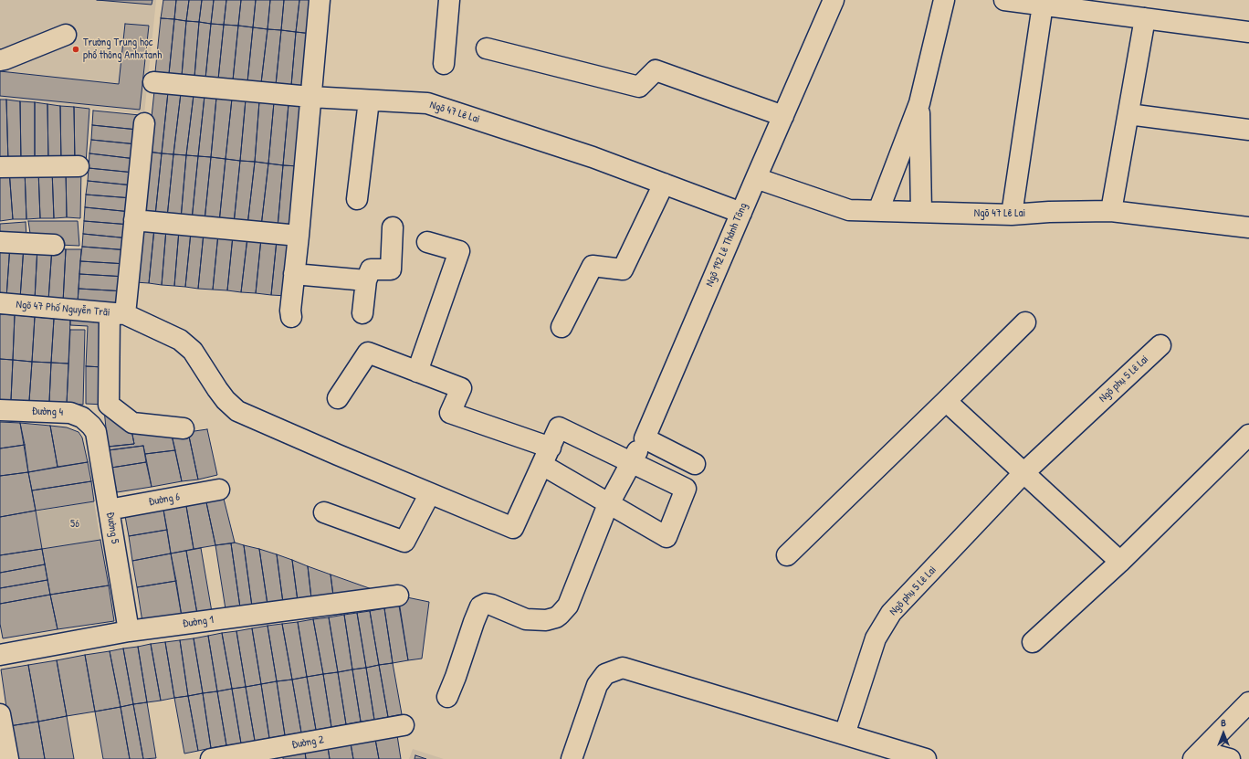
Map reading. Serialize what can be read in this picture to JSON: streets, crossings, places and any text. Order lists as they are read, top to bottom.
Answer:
{
  "streets": {
    "street": [
      "Ngõ 47 Lê Lai",
      "Ngõ 192 Lê Thánh Tông",
      "Ngõ 47 Phố Nguyễn Trãi",
      "Ngõ phụ 5 Lê Lai",
      "Đường 4",
      "Đường 6",
      "Đường 5",
      "Đường 1",
      "Đường 2"
    ]
  },
  "crossings": [
    ["Ngõ 47 Lê Lai", "Ngõ 192 Lê Thánh Tông"],
    ["Đường 4", "Đường 5"],
    ["Đường 6", "Đường 5"],
    ["Đường 5", "Đường 1"]
  ],
  "parks": ["56"],
  "places": ["Trường Trung học phổ thông Anhxtanh"],
  "north": "top"
}
